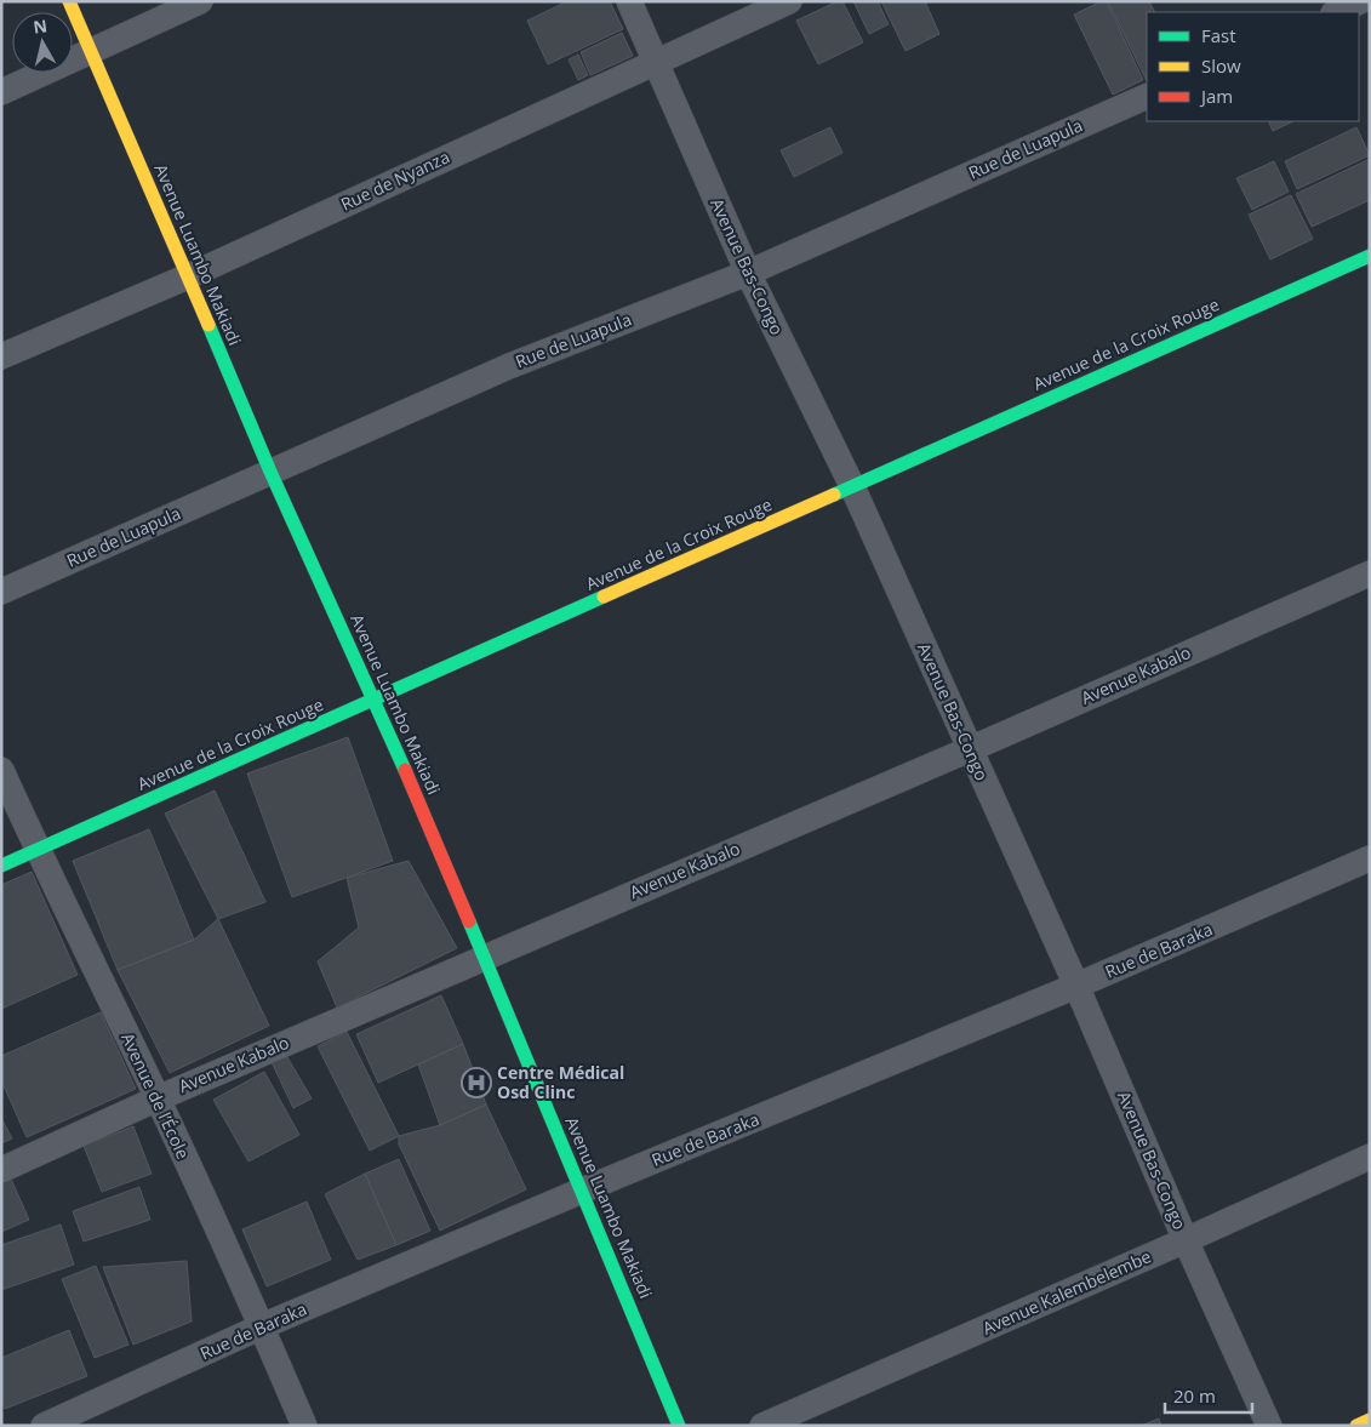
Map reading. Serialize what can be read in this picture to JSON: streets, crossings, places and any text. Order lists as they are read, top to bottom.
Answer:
{
  "streets": {
    "main road": ["Avenue Luambo Makiadi", "Avenue de la Croix Rouge"],
    "street": [
      "Rue de Luapula",
      "Rue de Nyanza",
      "Avenue Bas-Congo",
      "Avenue Kabalo",
      "Rue de Baraka",
      "Avenue de l’École",
      "Avenue Kalembelembe"
    ]
  },
  "crossings": [
    ["Rue de Luapula", "Avenue Luambo Makiadi"],
    ["Rue de Luapula", "Avenue Bas-Congo"],
    ["Rue de Nyanza", "Avenue Luambo Makiadi"],
    ["Rue de Nyanza", "Avenue Bas-Congo"],
    ["Avenue Luambo Makiadi", "Avenue de la Croix Rouge"],
    ["Avenue Luambo Makiadi", "Avenue Kabalo"],
    ["Avenue Luambo Makiadi", "Rue de Baraka"],
    ["Avenue Bas-Congo", "Avenue de la Croix Rouge"],
    ["Avenue Bas-Congo", "Avenue Kabalo"],
    ["Avenue Bas-Congo", "Rue de Baraka"],
    ["Avenue Bas-Congo", "Avenue Kalembelembe"],
    ["Avenue de la Croix Rouge", "Avenue de l’École"],
    ["Avenue Kabalo", "Avenue de l’École"],
    ["Rue de Baraka", "Avenue de l’École"]
  ],
  "places": {
    "hospital": ["Centre Médical Osd Clinc"]
  },
  "legend": ["Fast", "Slow", "Jam"],
  "scale_bar": "20 m",
  "north": "top"
}
